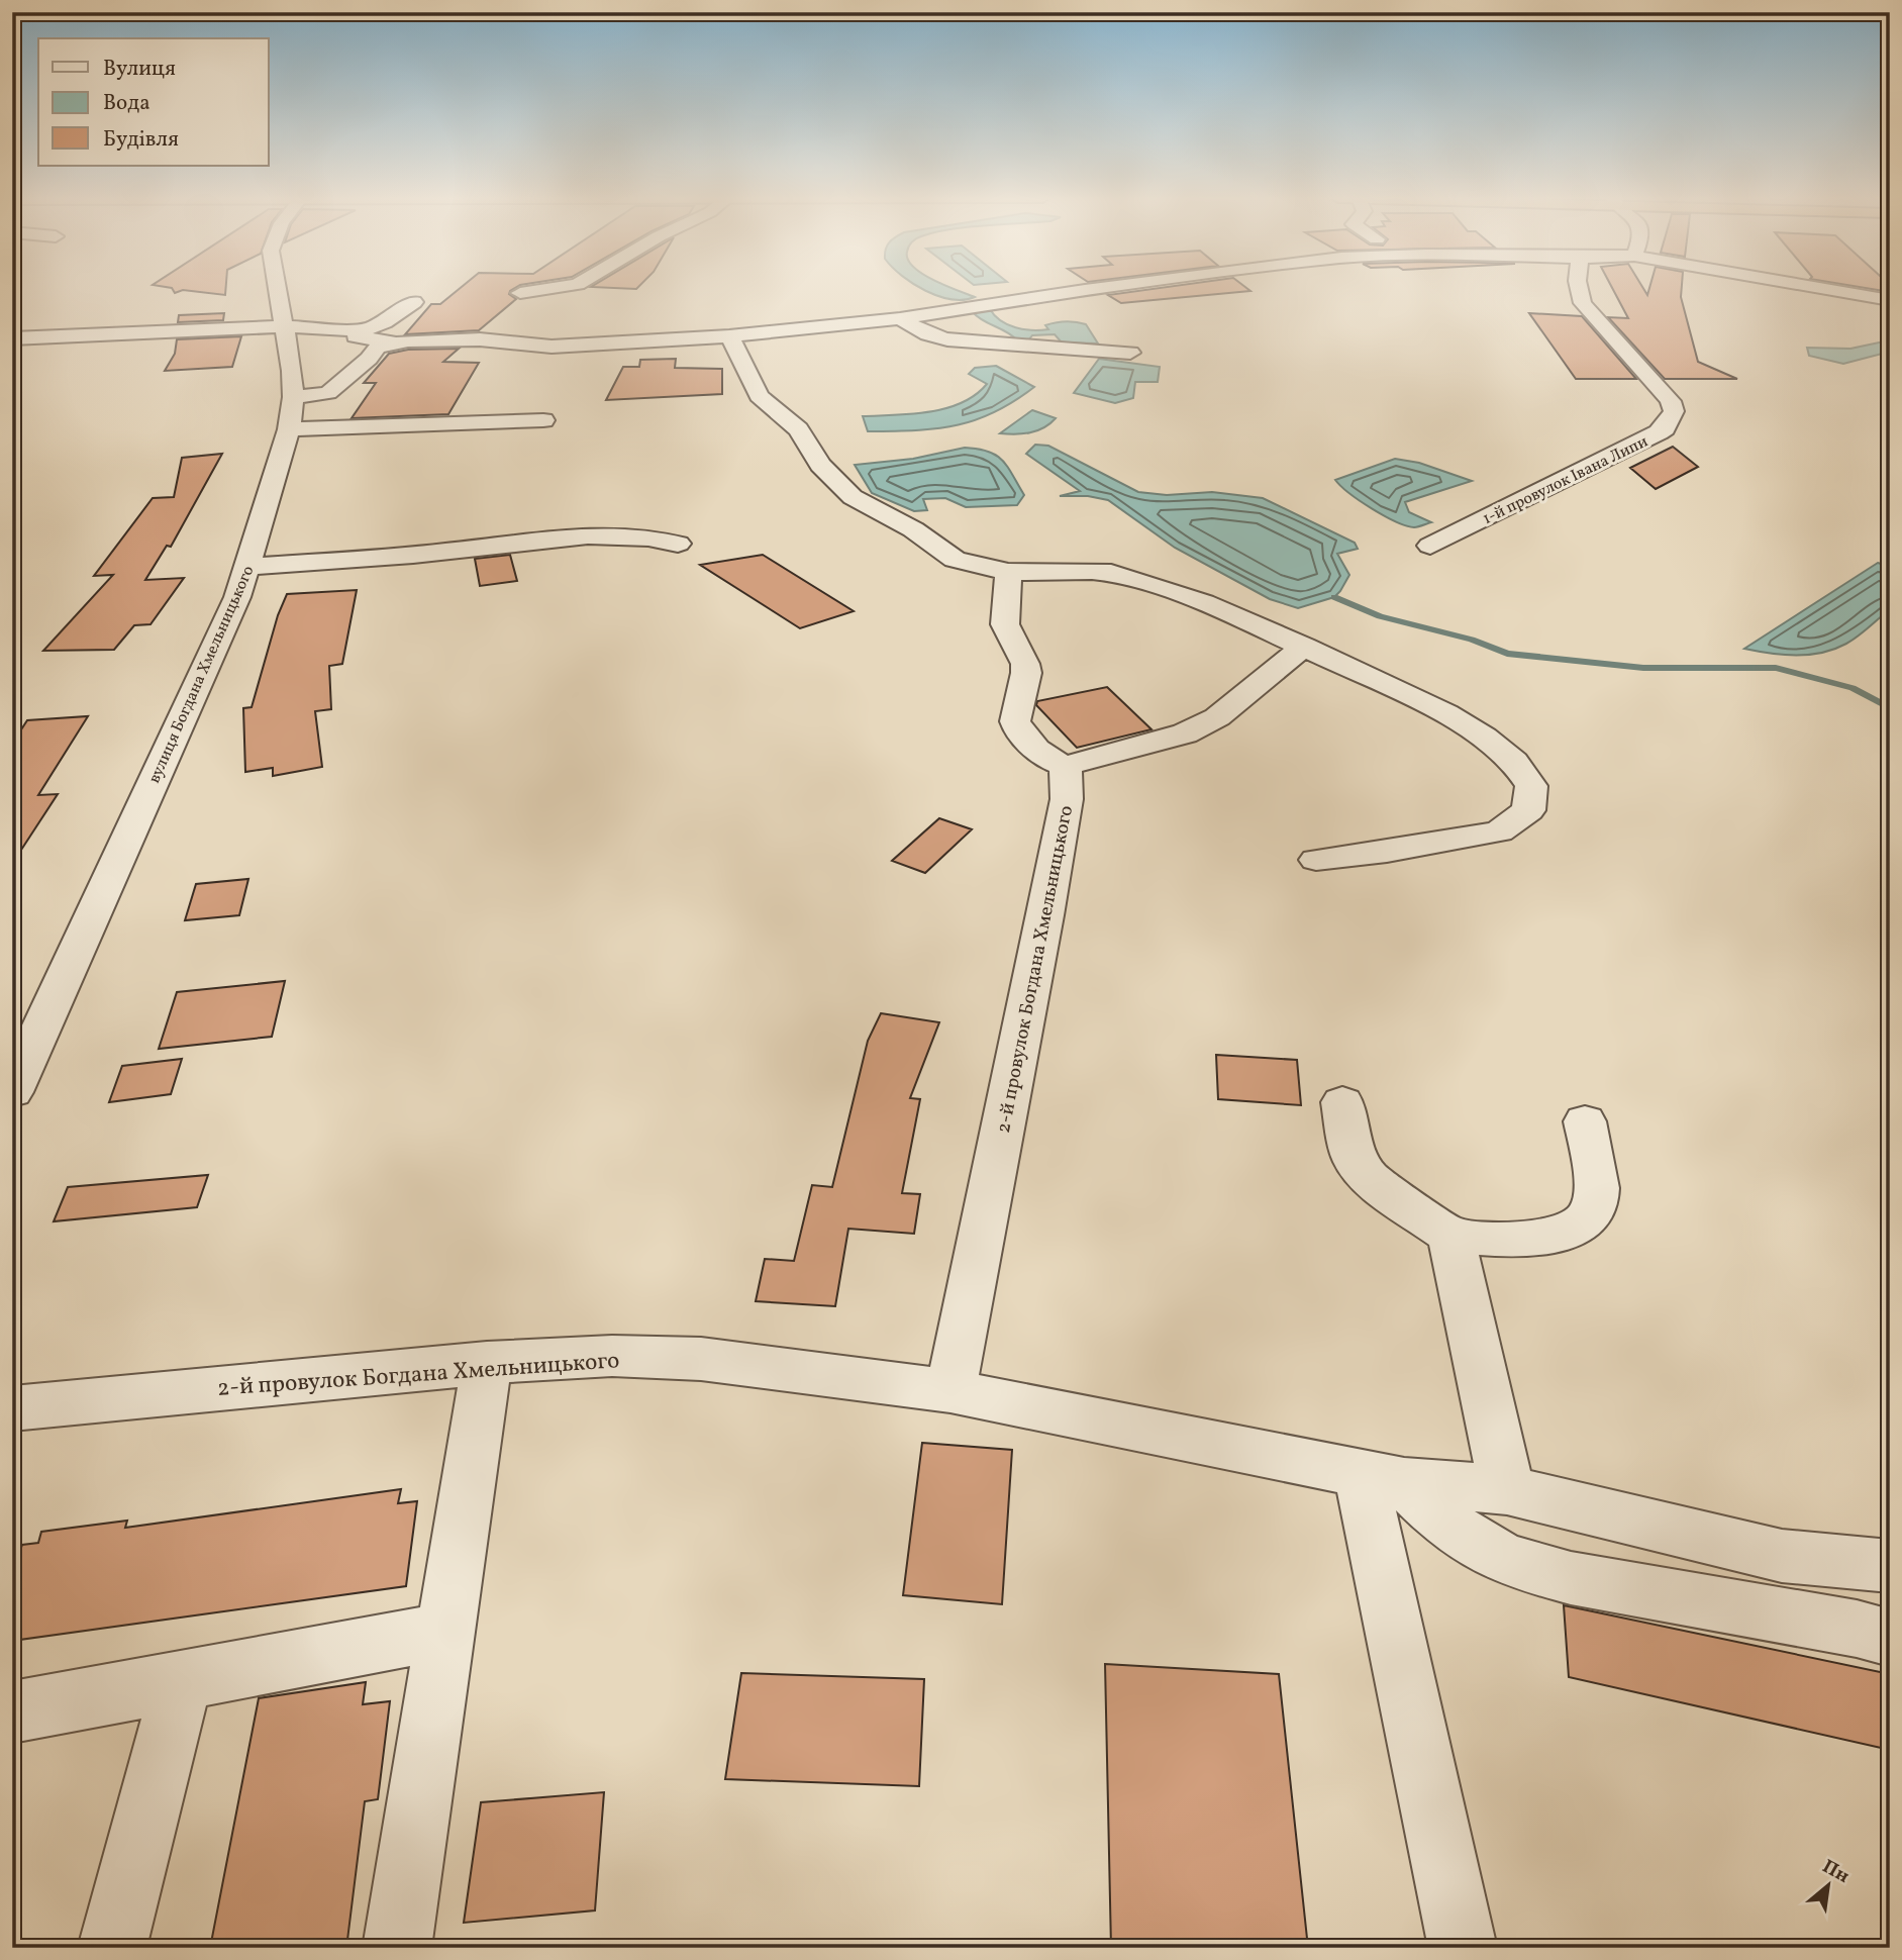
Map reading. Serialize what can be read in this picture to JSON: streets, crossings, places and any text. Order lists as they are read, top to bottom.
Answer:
{
  "streets": {
    "street": ["1-й провулок Івана Липи", "вулиця Богдана Хмельницького", "2-й провулок Богдана Хмельницького"]
  },
  "legend": ["Вулиця", "Вода", "Будівля"],
  "north": "top right"
}
